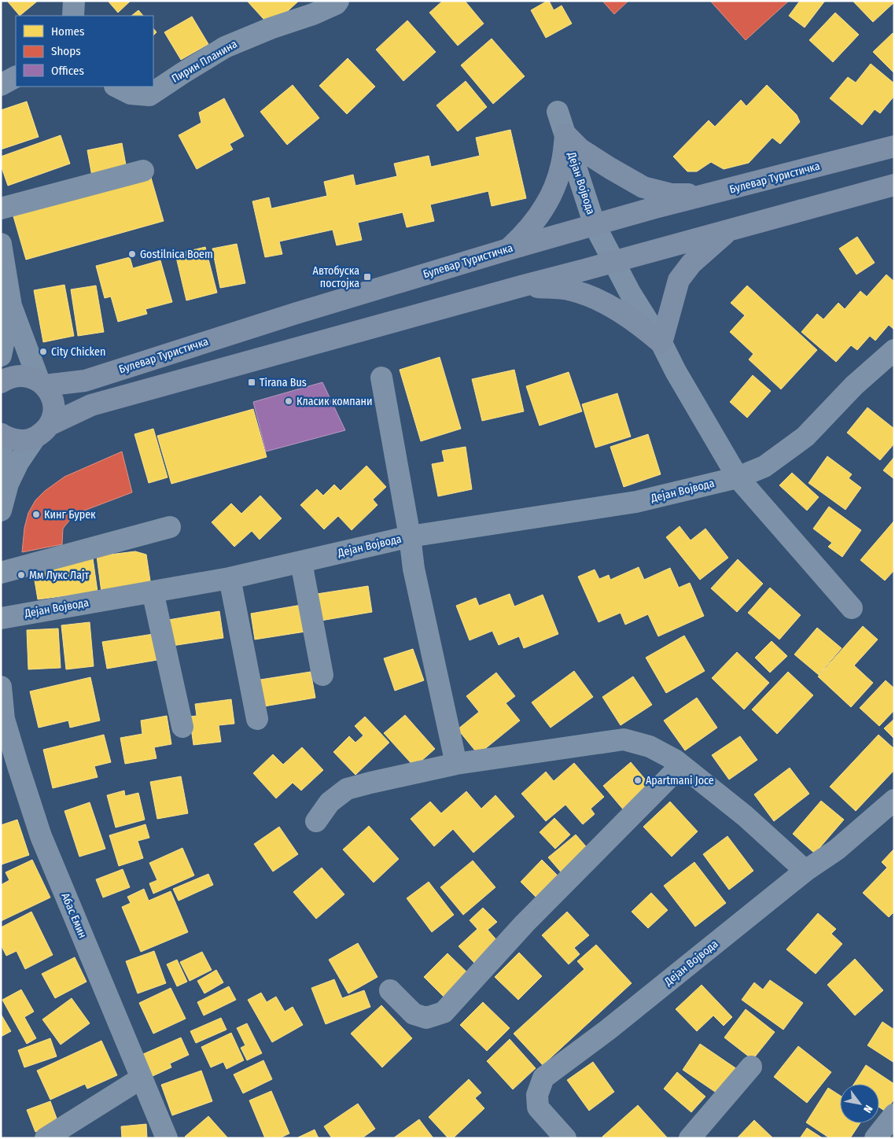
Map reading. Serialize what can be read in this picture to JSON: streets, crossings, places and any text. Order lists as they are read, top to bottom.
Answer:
{
  "streets": {
    "main road": ["Булевар Туристичка"],
    "street": ["Пирин Планина", "Дејан Војвода", "Абас Емин"]
  },
  "crossings": [
    ["Булевар Туристичка", "Дејан Војвода"]
  ],
  "places": {
    "other": [
      "Gostilnica Boem",
      "City Chicken",
      "Класик компани",
      "Кинг Бурек",
      "Мм Лукс Лајт",
      "Apartmani Joce"
    ],
    "transit": ["Автобуска постојка", "Tirana Bus"]
  },
  "legend": ["Homes", "Shops", "Offices"],
  "north": "bottom right"
}
